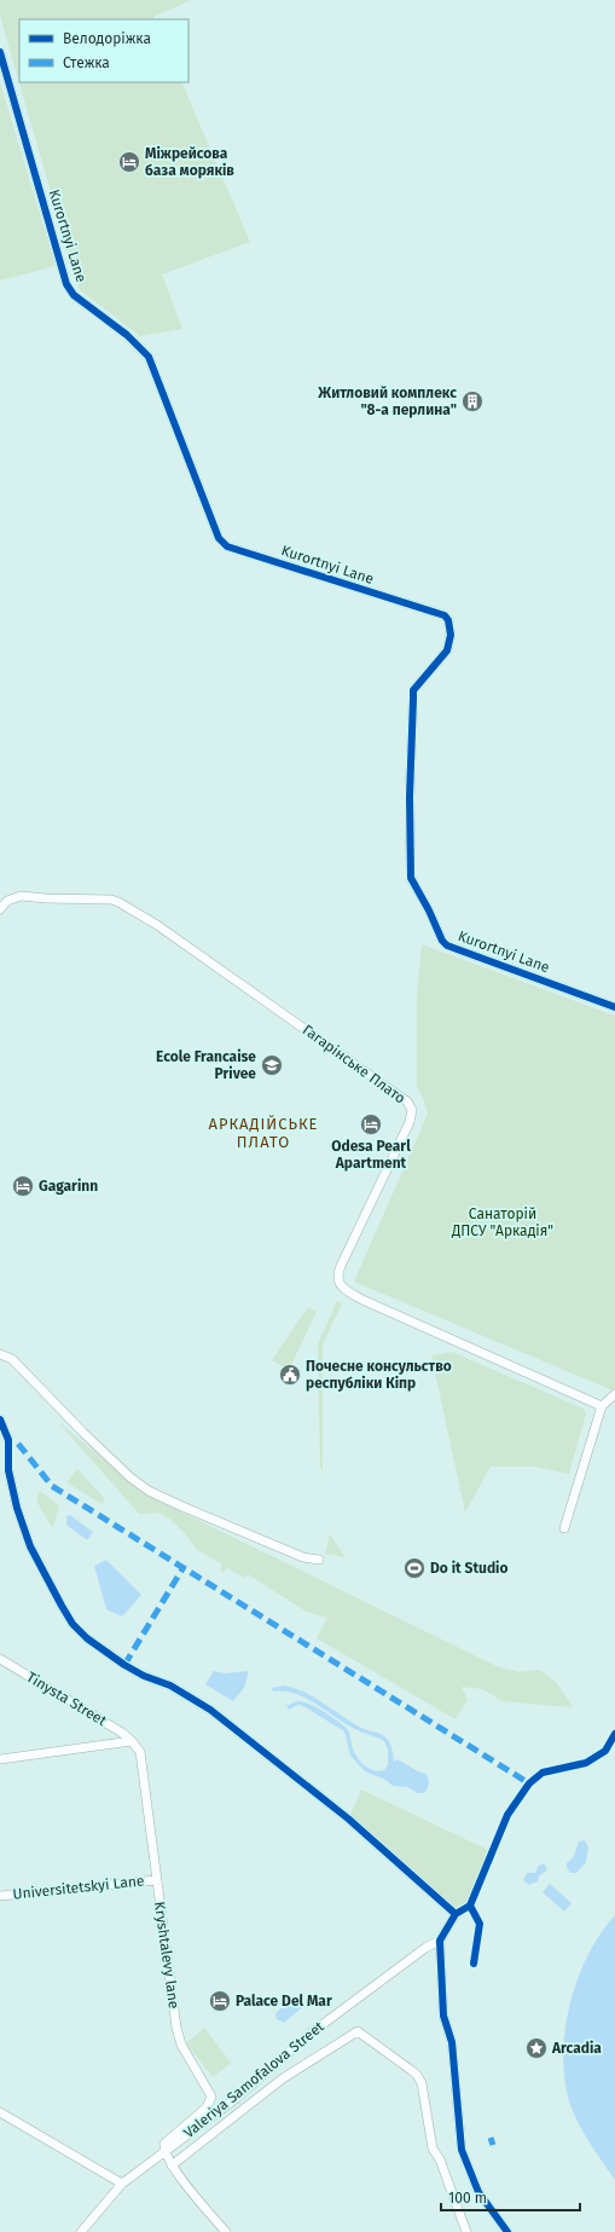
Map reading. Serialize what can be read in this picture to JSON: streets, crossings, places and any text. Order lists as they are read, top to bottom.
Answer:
{
  "streets": {
    "street": [
      "Kurortnyi Lane",
      "Гагарінське Плато",
      "Tinysta Street",
      "Universitetskyi Lane",
      "Kryshtalevy lane",
      "Valeriya Samofalova Street"
    ]
  },
  "crossings": [
    ["Tinysta Street", "Kryshtalevy lane"],
    ["Universitetskyi Lane", "Kryshtalevy lane"],
    ["Kryshtalevy lane", "Valeriya Samofalova Street"]
  ],
  "districts": ["АРКАДІЙСЬКЕ ПЛАТО"],
  "parks": ["Санаторій ДПСУ \"Аркадія\""],
  "places": {
    "hotel": [
      "Міжрейсова база моряків",
      "Odesa Pearl Apartment",
      "Gagarinn",
      "Palace Del Mar"
    ],
    "building": ["Житловий комплекс \"8-а перлина\""],
    "school or university": ["Ecole Francaise Privee"],
    "public building": ["Почесне консульство республіки Кіпр"],
    "sports": ["Do it Studio"],
    "place": ["Arcadia"]
  },
  "legend": ["Велодоріжка", "Стежка"],
  "scale_bar": "100 m"
}
